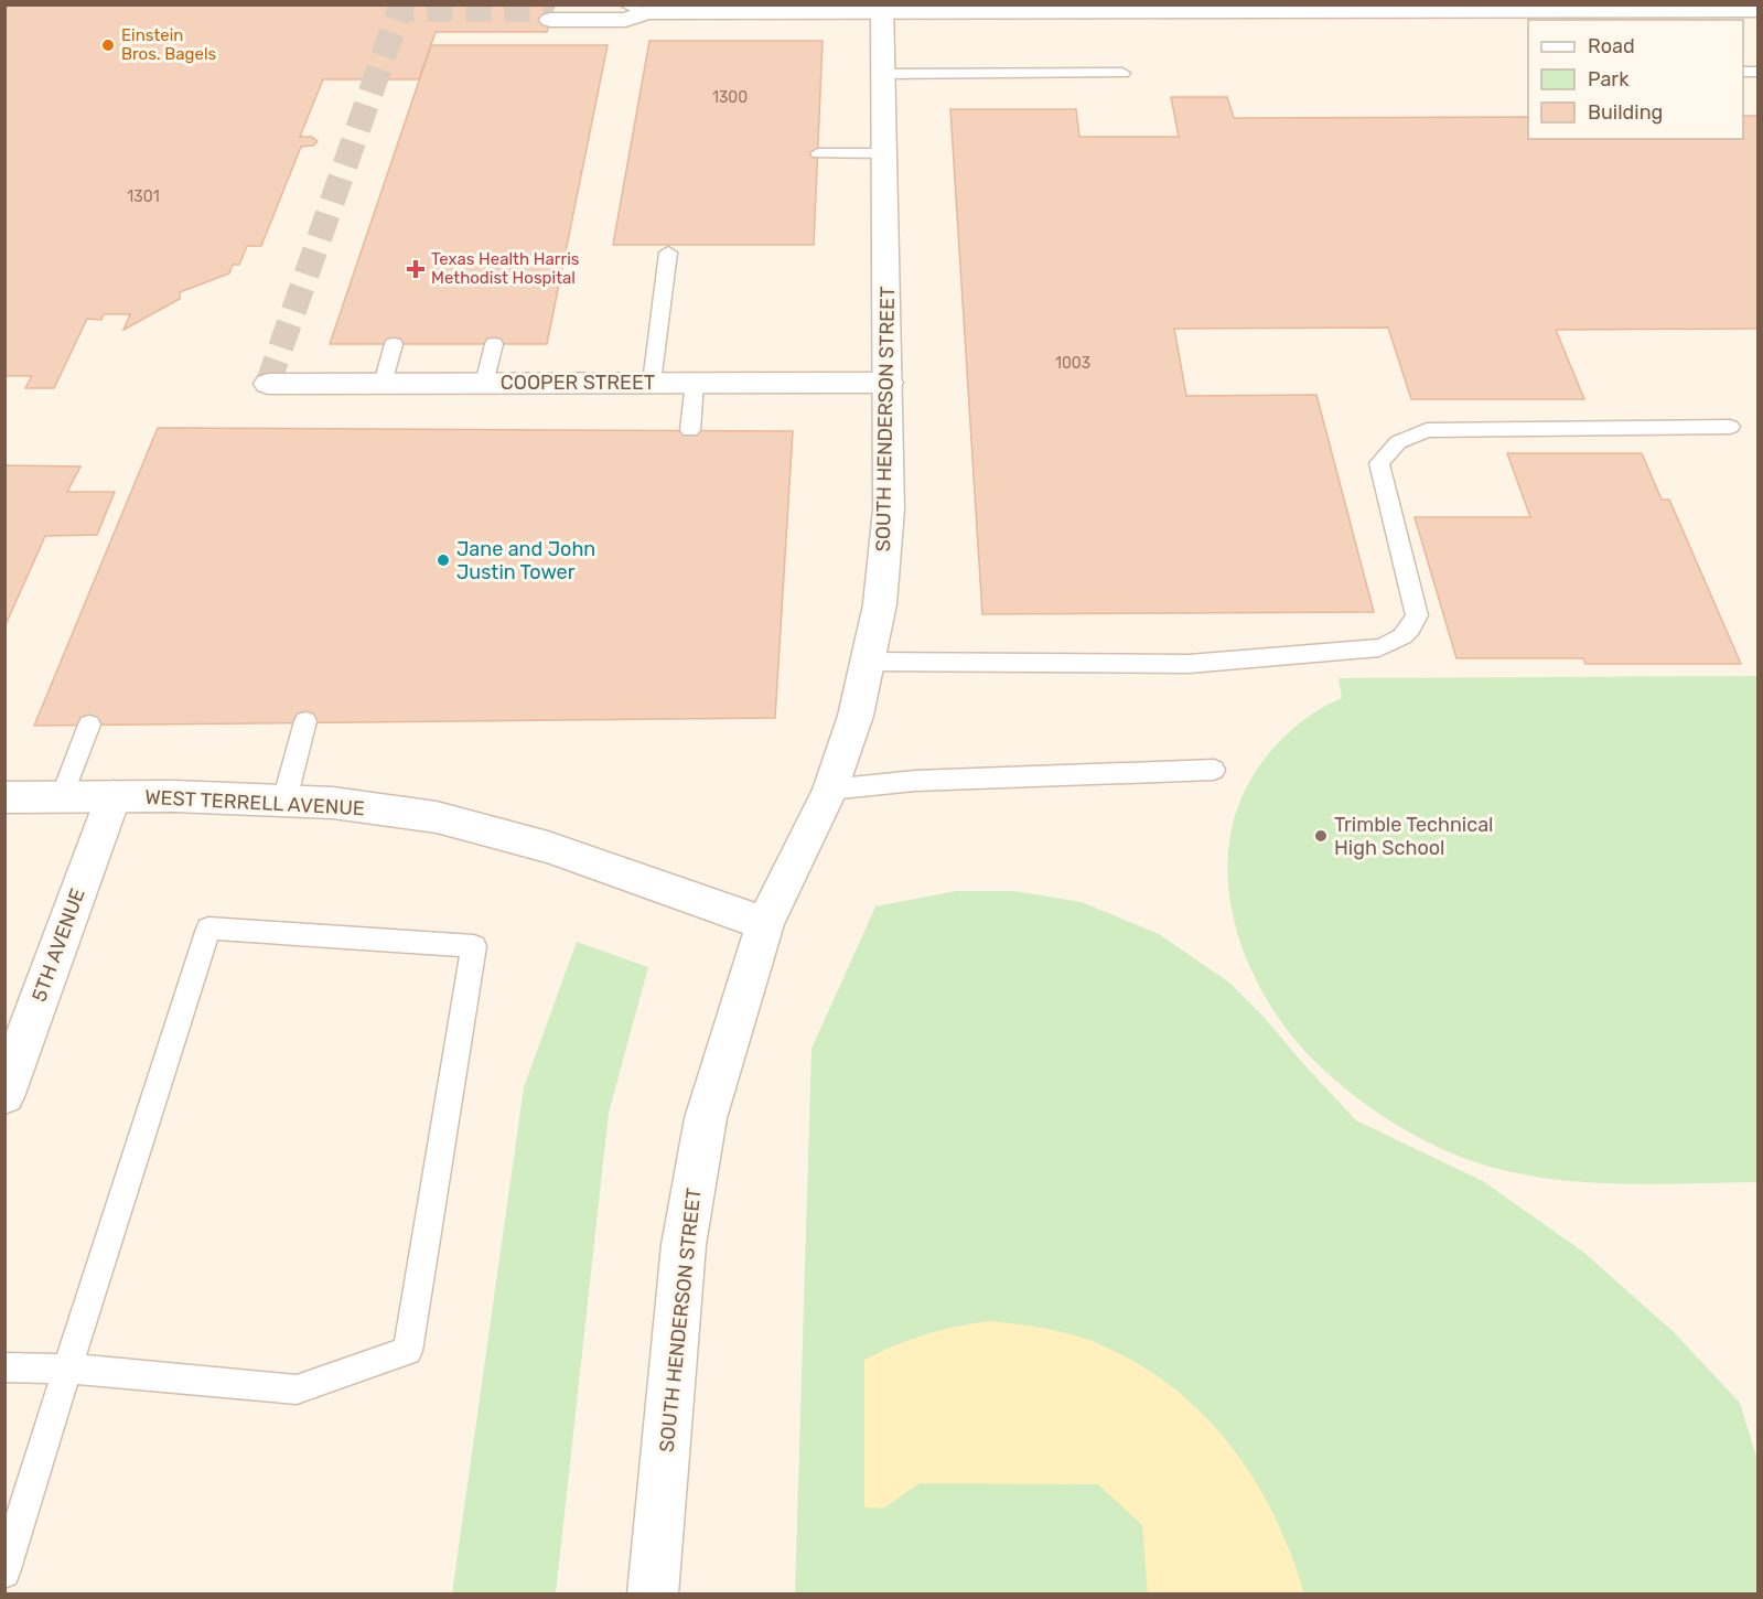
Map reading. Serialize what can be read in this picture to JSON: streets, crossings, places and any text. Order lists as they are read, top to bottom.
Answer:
{
  "streets": {
    "street": [
      "COOPER STREET",
      "SOUTH HENDERSON STREET",
      "WEST TERRELL AVENUE",
      "5TH AVENUE"
    ]
  },
  "crossings": [
    ["COOPER STREET", "SOUTH HENDERSON STREET"],
    ["SOUTH HENDERSON STREET", "WEST TERRELL AVENUE"],
    ["WEST TERRELL AVENUE", "5TH AVENUE"]
  ],
  "places": {
    "other": ["Einstein Bros. Bagels", "Jane and John Justin Tower", "Trimble Technical High School"],
    "health": ["Texas Health Harris Methodist Hospital"]
  },
  "house_numbers": ["1300", "1301", "1003"],
  "legend": ["Road", "Park", "Building"]
}
